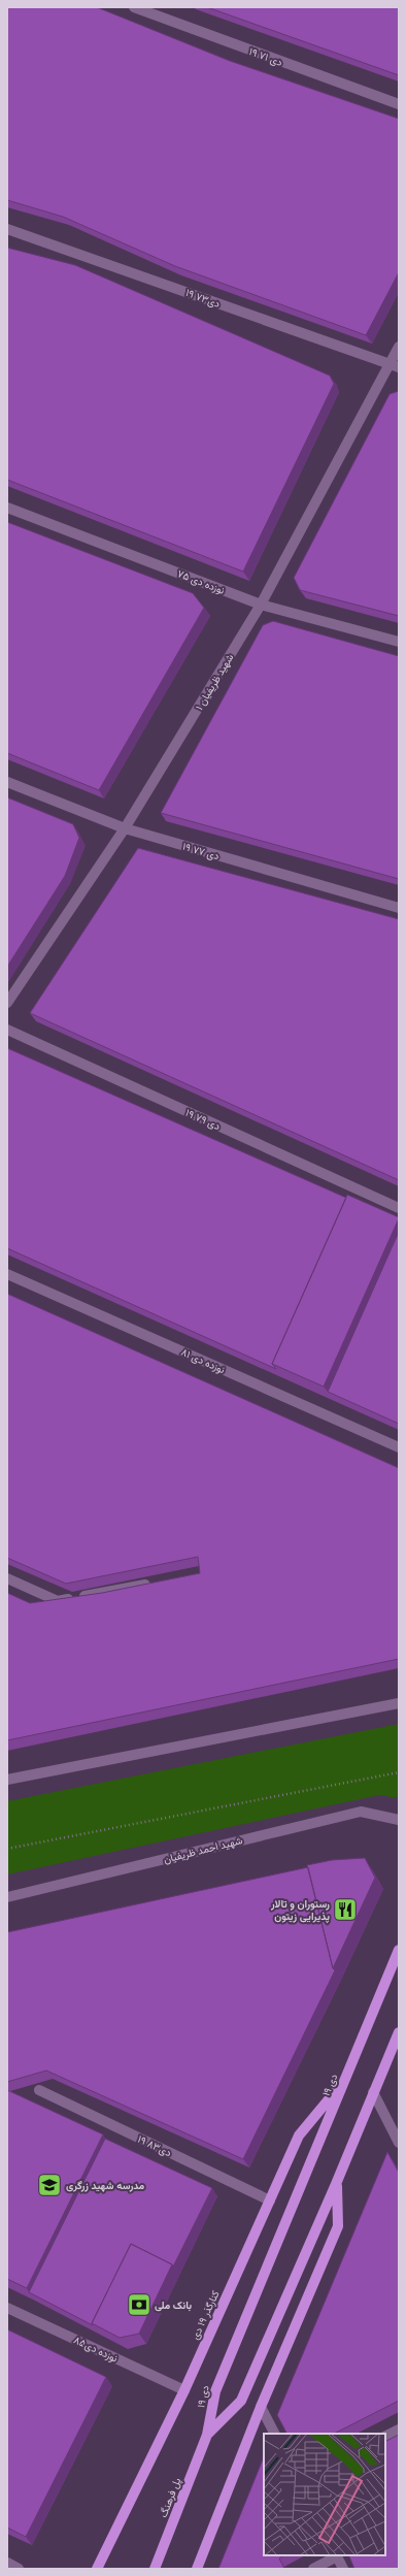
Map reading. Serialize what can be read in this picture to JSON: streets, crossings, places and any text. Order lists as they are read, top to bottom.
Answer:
{
  "streets": {
    "main road": ["۱۹ دی", "کنارگذر ۱۹ دی", "پل فرهنگ"],
    "street": [
      "۱۹ دی ۷۱",
      "۱۹ دی۷۳",
      "نوزده دی ۷۵",
      "شهید ظریفیان ۱",
      "۱۹ دی ۷۷",
      "۱۹ دی ۷۹",
      "نوزده دی ۸۱",
      "شهید احمد ظریفیان",
      "۱۹ دی۸۳",
      "نوزده دی۸۵"
    ]
  },
  "crossings": [
    ["۱۹ دی۷۳", "شهید ظریفیان ۱"],
    ["نوزده دی ۷۵", "شهید ظریفیان ۱"],
    ["شهید ظریفیان ۱", "۱۹ دی ۷۷"],
    ["۱۹ دی", "کنارگذر ۱۹ دی"],
    ["۱۹ دی", "پل فرهنگ"],
    ["۱۹ دی۸۳", "کنارگذر ۱۹ دی"],
    ["کنارگذر ۱۹ دی", "نوزده دی۸۵"]
  ],
  "places": {
    "restaurant": ["رستوران و تالار پذیرایی زیتون"],
    "school or university": ["مدرسه شهید زرگری"],
    "bank": ["بانک ملی"]
  }
}
